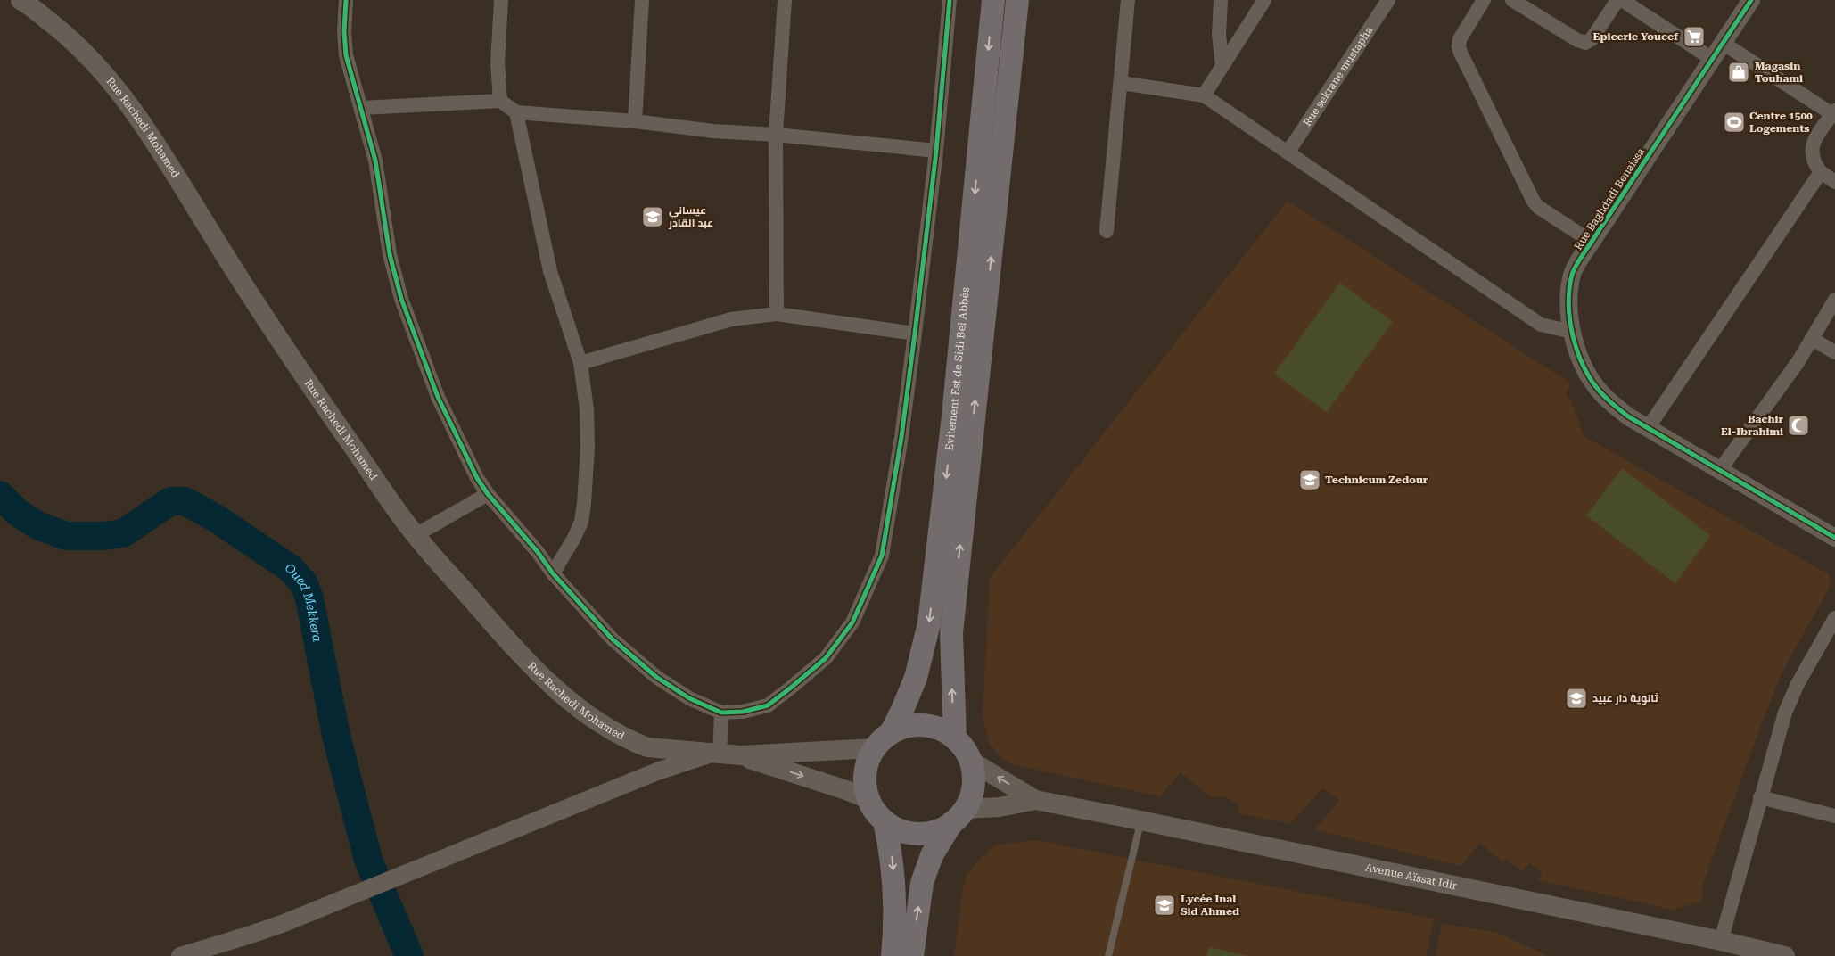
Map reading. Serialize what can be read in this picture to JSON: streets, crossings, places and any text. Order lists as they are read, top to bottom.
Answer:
{
  "streets": {
    "highway": ["Evitement Est de Sidi Bel Abbès"],
    "main road": ["Rue Rachedi Mohamed", "Avenue Aïssat Idir"],
    "street": ["Rue sekrane mustapha", "Rue Baghdadi Benaissa"]
  },
  "water": ["Oued Mekkera"],
  "places": {
    "supermarket": ["Epicerie Youcef"],
    "shop": ["Magasin Touhami"],
    "sports": ["Centre 1500 Logements"],
    "school or university": [
      "عيساني عبد القادر",
      "Technicum Zedour",
      "ثانوية دار عبيد",
      "Lycée Inal Sid Ahmed"
    ],
    "mosque": ["Bachir El-Ibrahimi"]
  }
}
